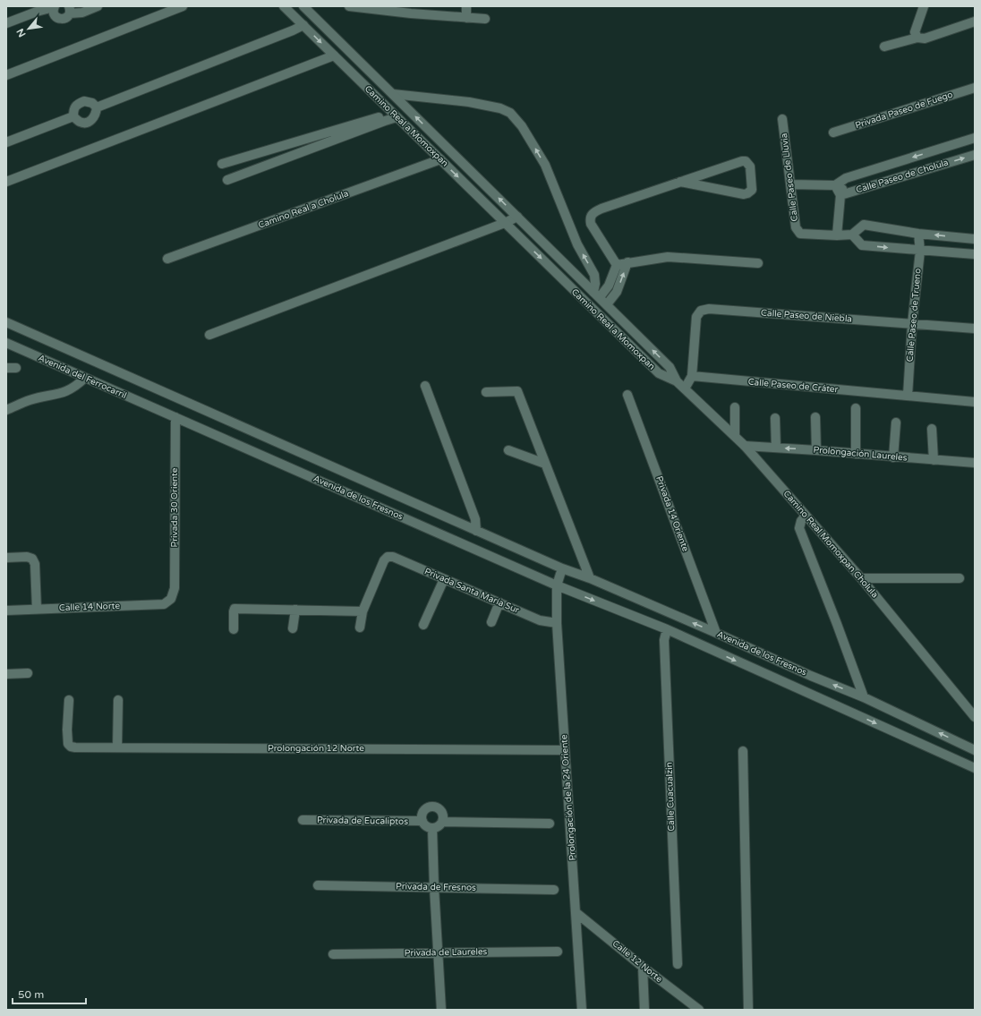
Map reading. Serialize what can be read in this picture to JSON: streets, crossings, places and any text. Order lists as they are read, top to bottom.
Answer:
{
  "streets": {
    "street": [
      "Privada Paseo de Fuego",
      "Camino Real a Momoxpan",
      "Calle Paseo de Cholula",
      "Calle Paseo de Lluvia",
      "Camino Real a Cholula",
      "Calle Paseo de Trueno",
      "Calle Paseo de Niebla",
      "Avenida del Ferrocarril",
      "Calle Paseo de Cráter",
      "Prolongación Laureles",
      "Avenida de los Fresnos",
      "Privada 30 Oriente",
      "Privada 14 Oriente",
      "Camino Real Momoxpan Cholula",
      "Privada Santa María Sur",
      "Calle 14 Norte",
      "Prolongación 12 Norte",
      "Calle Cuacualzin",
      "Prolongación de la 24 Oriente",
      "Privada de Eucaliptos",
      "Privada de Fresnos",
      "Privada de Laureles",
      "Calle 12 Norte"
    ]
  },
  "crossings": [
    ["Camino Real a Momoxpan", "Camino Real a Cholula"],
    ["Camino Real a Momoxpan", "Camino Real Momoxpan Cholula"],
    ["Calle Paseo de Trueno", "Calle Paseo de Niebla"],
    ["Calle Paseo de Trueno", "Calle Paseo de Cráter"],
    ["Calle Paseo de Niebla", "Calle Paseo de Cráter"],
    ["Avenida del Ferrocarril", "Avenida de los Fresnos"],
    ["Prolongación Laureles", "Camino Real Momoxpan Cholula"],
    ["Avenida de los Fresnos", "Privada 30 Oriente"],
    ["Avenida de los Fresnos", "Privada 14 Oriente"],
    ["Avenida de los Fresnos", "Calle Cuacualzin"],
    ["Avenida de los Fresnos", "Prolongación de la 24 Oriente"],
    ["Privada 30 Oriente", "Calle 14 Norte"],
    ["Privada Santa María Sur", "Prolongación de la 24 Oriente"],
    ["Prolongación 12 Norte", "Prolongación de la 24 Oriente"],
    ["Prolongación de la 24 Oriente", "Calle 12 Norte"]
  ],
  "scale_bar": "50 m",
  "north": "bottom left"
}
